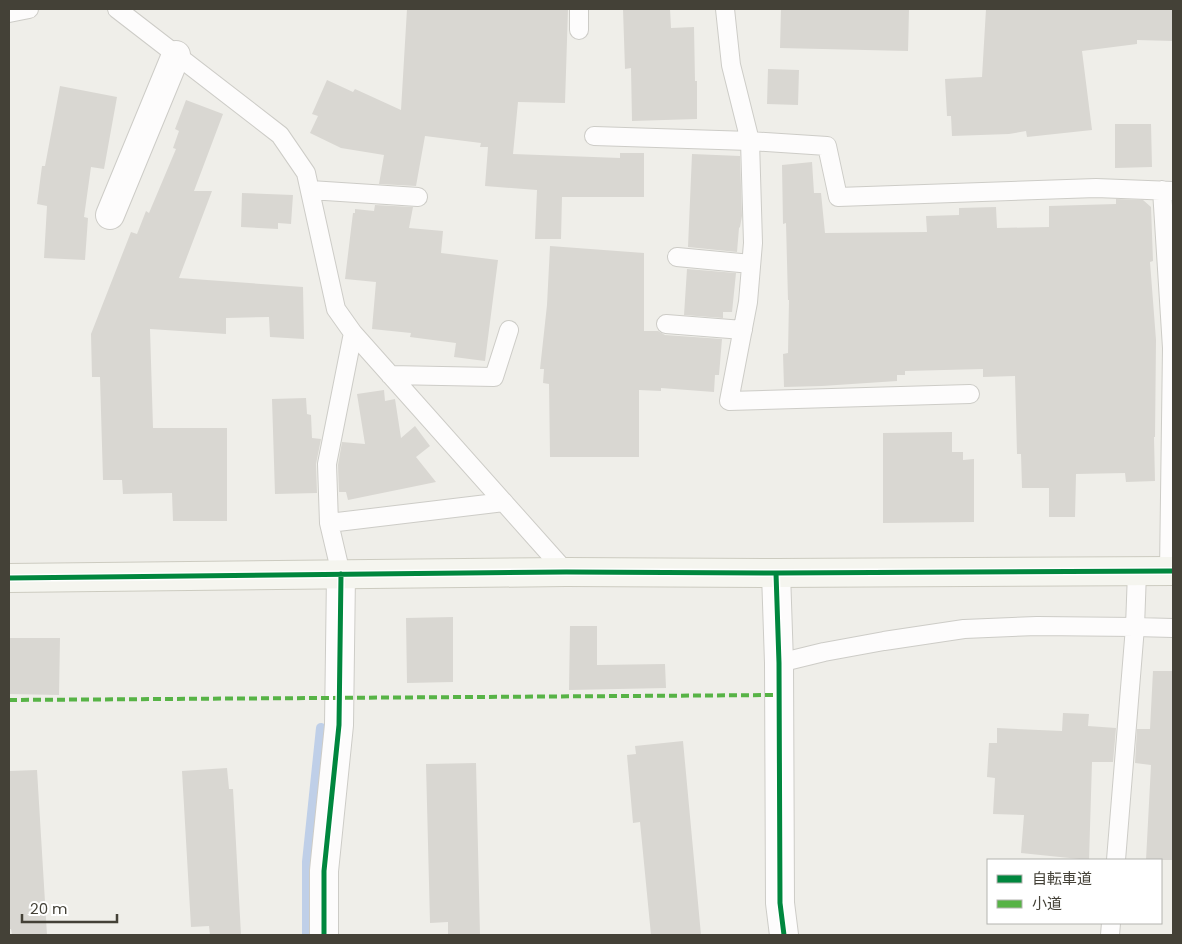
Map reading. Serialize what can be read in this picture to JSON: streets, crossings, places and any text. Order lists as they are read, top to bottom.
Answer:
{
  "legend": ["自転車道", "小道"],
  "scale_bar": "20 m"
}
